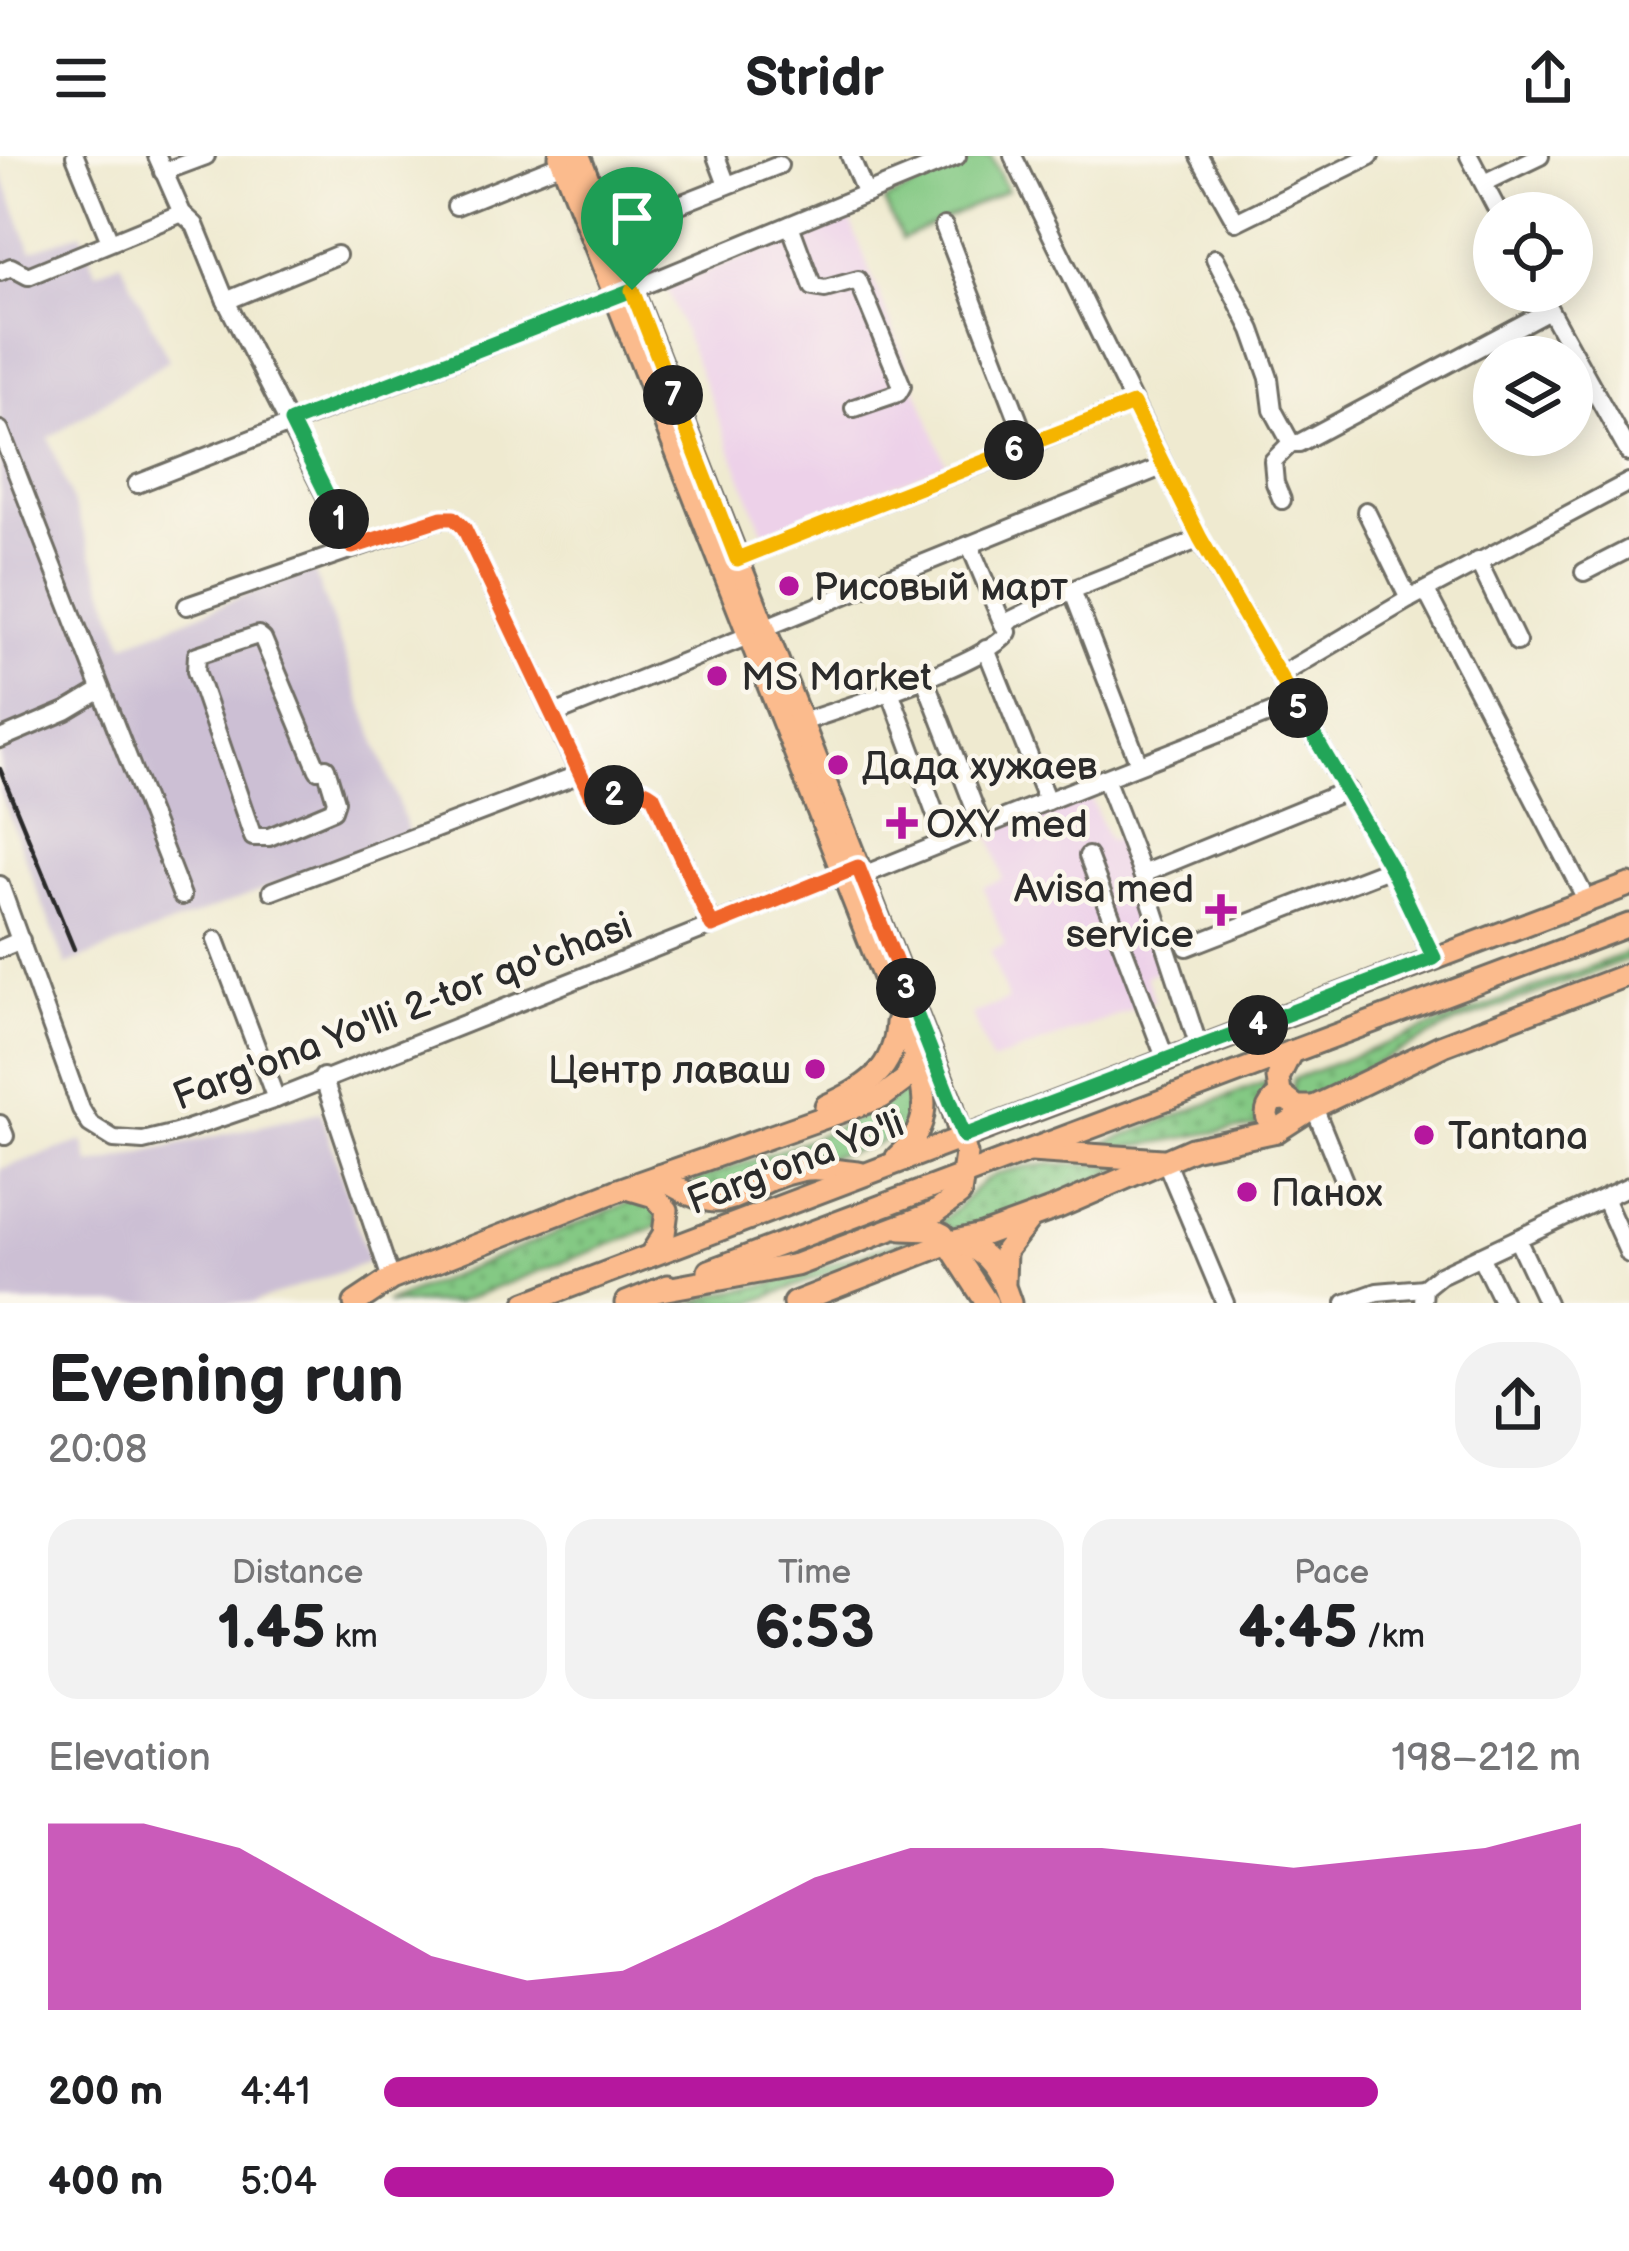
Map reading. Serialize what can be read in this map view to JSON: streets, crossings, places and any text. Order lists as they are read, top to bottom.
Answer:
{
  "streets": {
    "main road": ["Farg'ona Yo'li"],
    "street": ["Farg'ona Yo'lli 2-tor qo'chasi"]
  },
  "places": {
    "other": [
      "Рисовый март",
      "MS Market",
      "Дада хужаев",
      "Центр лаваш",
      "Tantana",
      "Панох"
    ],
    "health": ["OXY med", "Avisa med service"]
  },
  "page": {
    "header": "Stridr",
    "pins": [
      "7",
      "6",
      "1",
      "5",
      "2",
      "3",
      "4"
    ],
    "heading": ["Evening run", "20:08"],
    "stats": [
      ["Distance", "1.45 km"],
      ["Time", "6:53"],
      ["Pace", "4:45 /km"]
    ],
    "chart": ["Elevation", "198–212 m"],
    "list": [
      {
        "name": "200 m",
        "note": "4:41"
      },
      {
        "name": "400 m",
        "note": "5:04"
      }
    ]
  }
}
